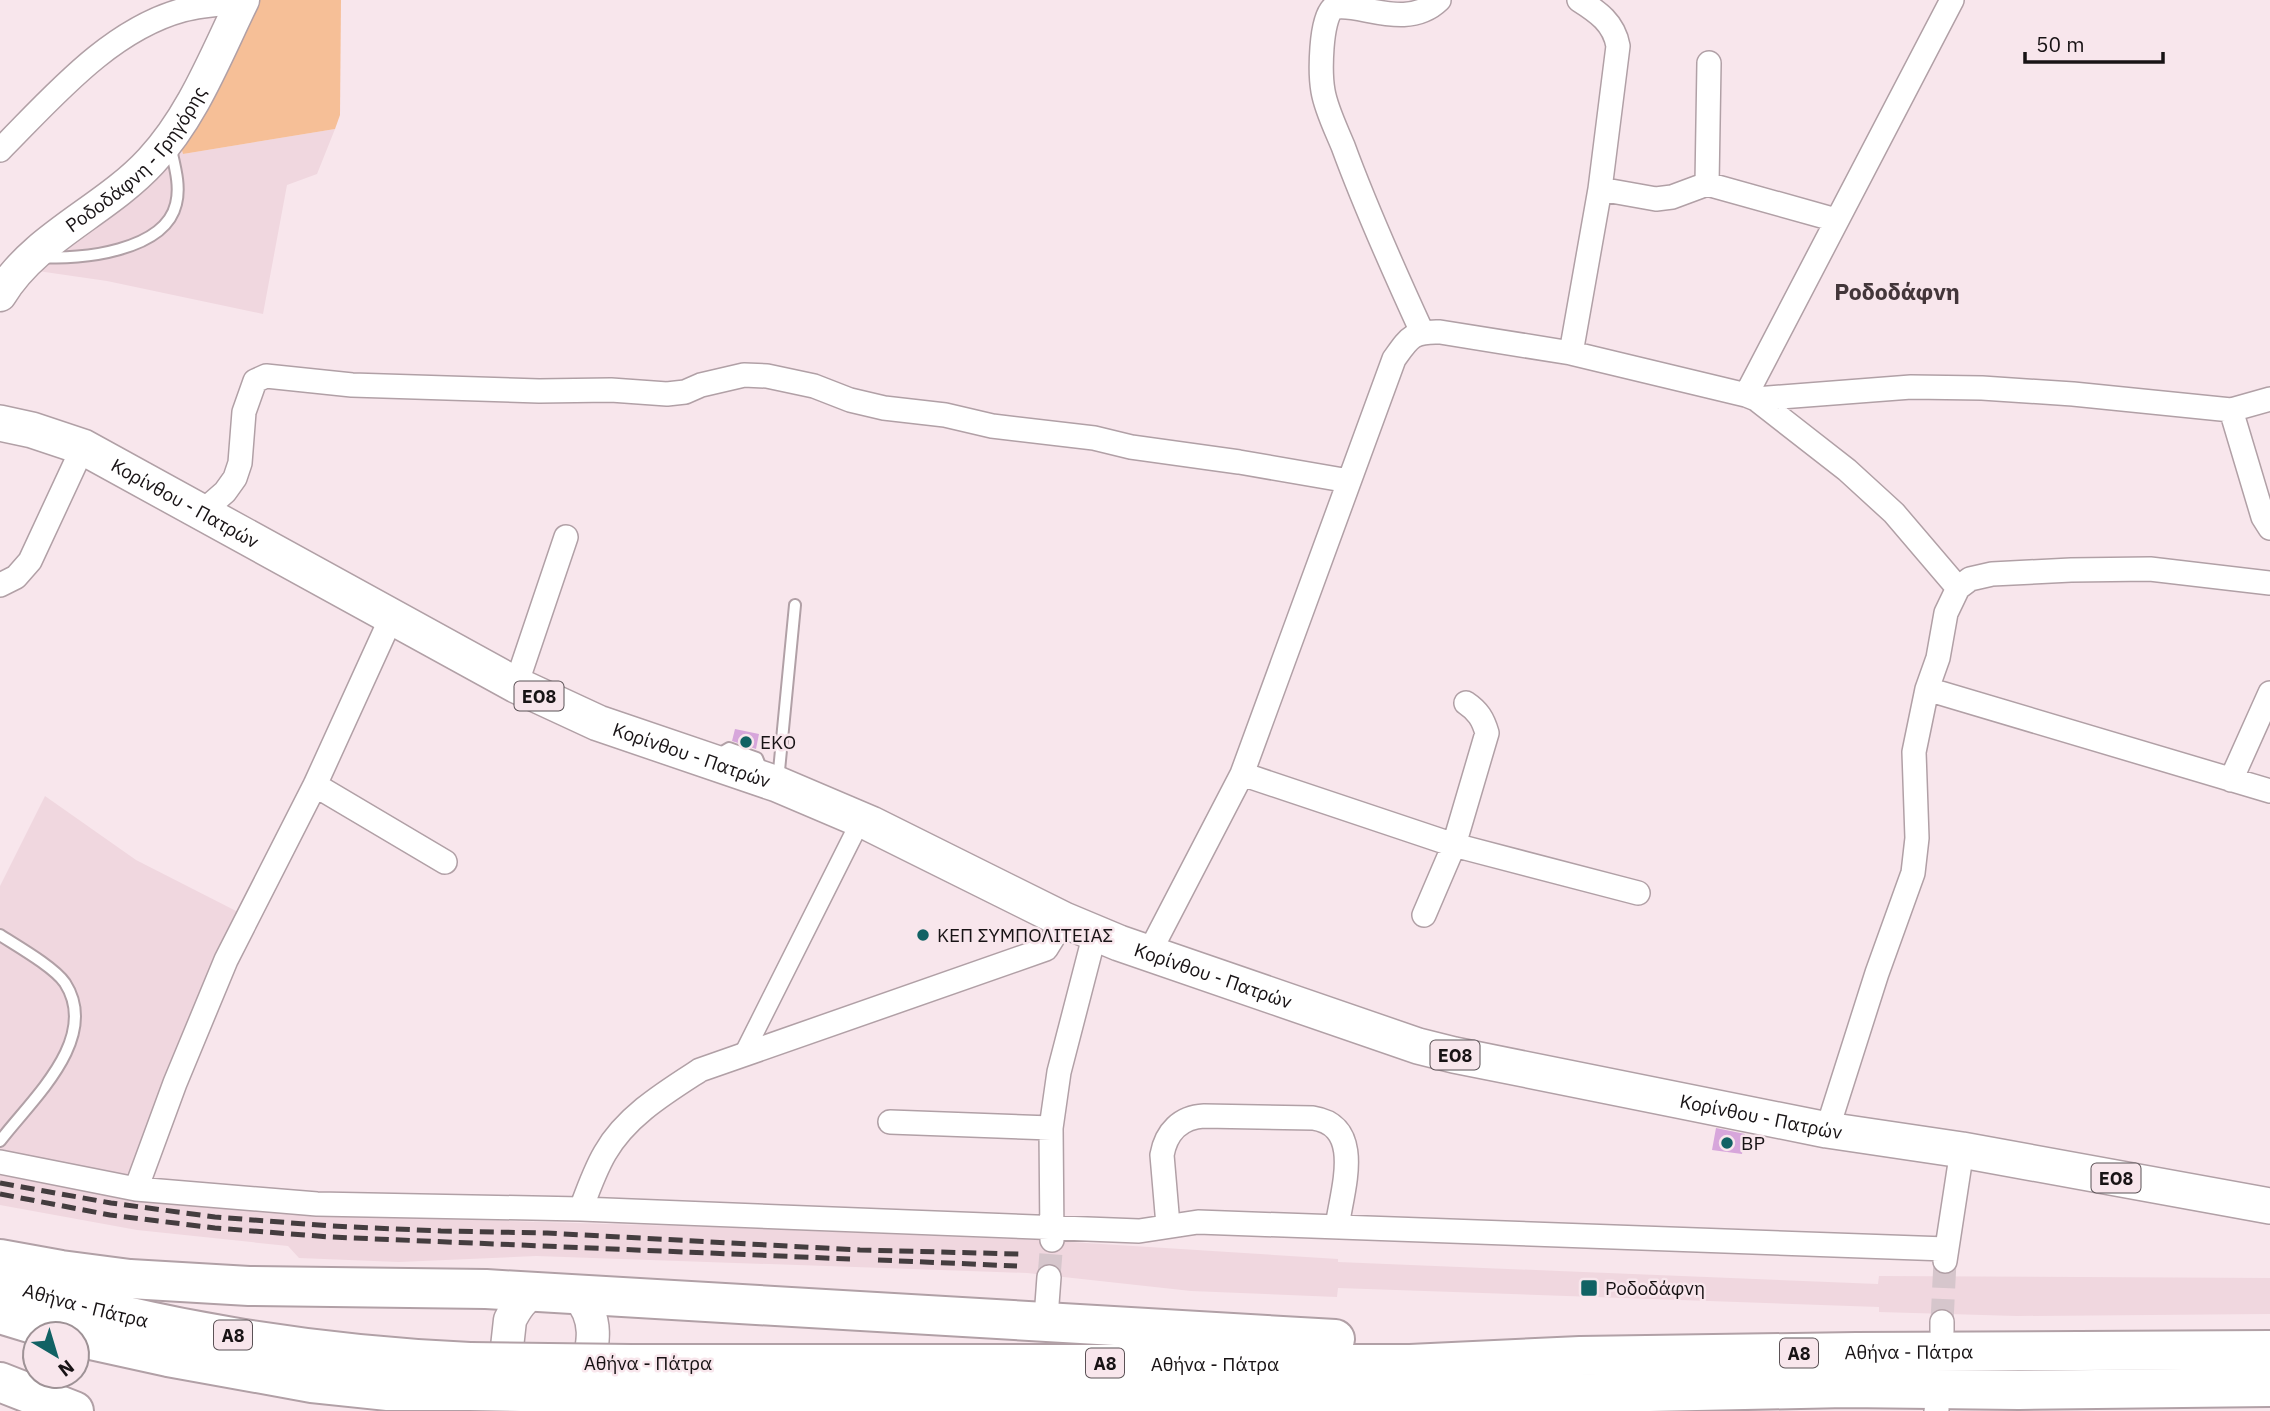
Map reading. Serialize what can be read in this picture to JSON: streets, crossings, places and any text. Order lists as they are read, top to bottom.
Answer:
{
  "streets": {
    "highway": ["Αθήνα - Πάτρα", "Α8"],
    "main road": ["Ροδοδάφνη - Γρηγόρης", "Κορίνθου - Πατρών", "ΕΟ8"]
  },
  "districts": ["Ροδοδάφνη"],
  "places": {
    "other": ["EKO", "ΚΕΠ ΣΥΜΠΟΛΙΤΕΙΑΣ", "BP"],
    "transit": ["Ροδοδάφνη"]
  },
  "scale_bar": "50 m",
  "north": "bottom right"
}
